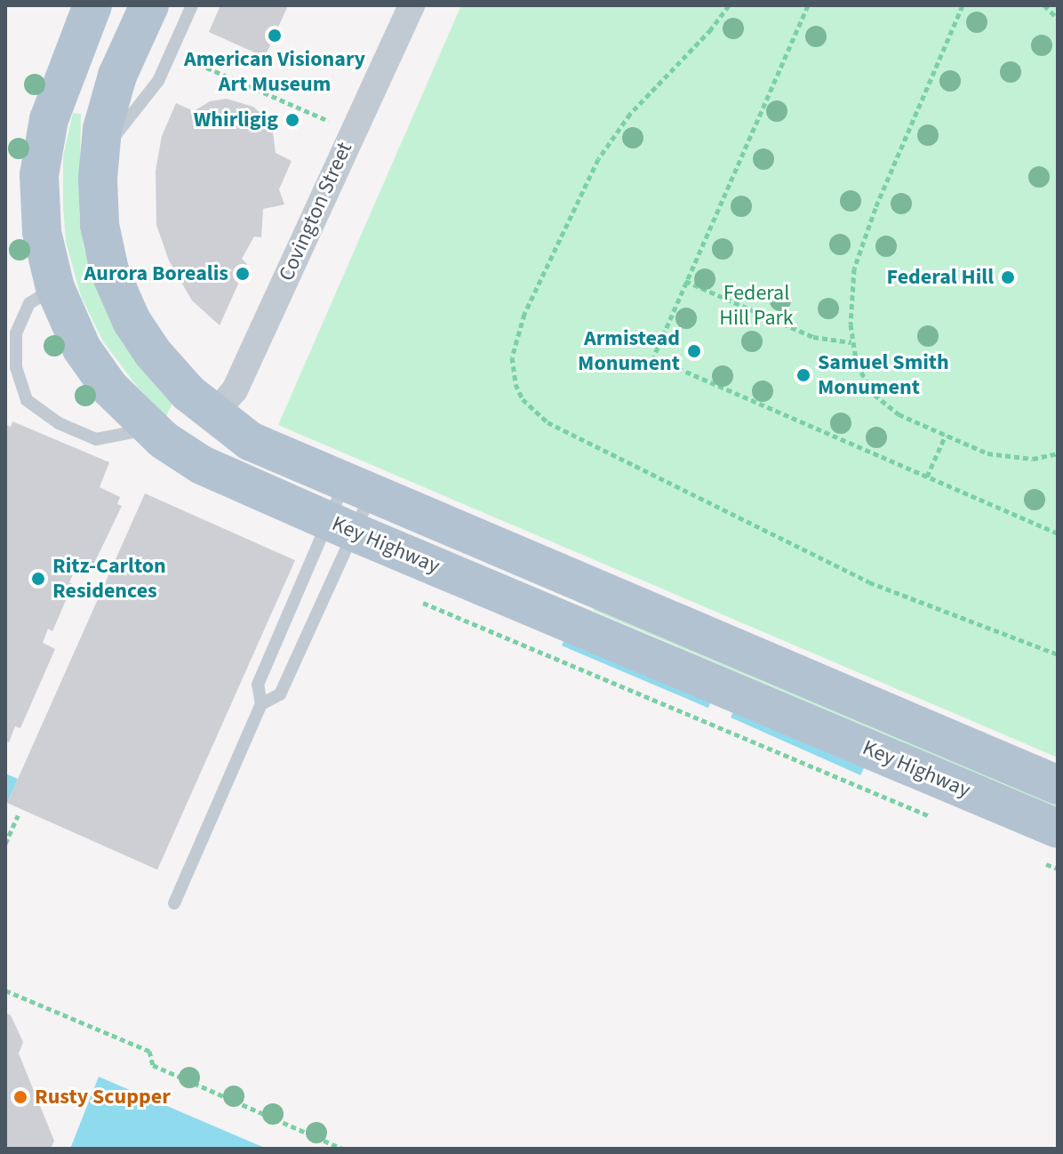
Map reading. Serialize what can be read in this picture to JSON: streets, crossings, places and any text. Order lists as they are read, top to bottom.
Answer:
{
  "streets": {
    "main road": ["Key Highway"],
    "street": ["Covington Street"]
  },
  "crossings": [
    ["Covington Street", "Key Highway"]
  ],
  "parks": ["Federal Hill Park"],
  "places": [
    "American Visionary Art Museum",
    "Whirligig",
    "Aurora Borealis",
    "Federal Hill",
    "Armistead Monument",
    "Samuel Smith Monument",
    "Ritz-Carlton Residences",
    "Rusty Scupper"
  ]
}
